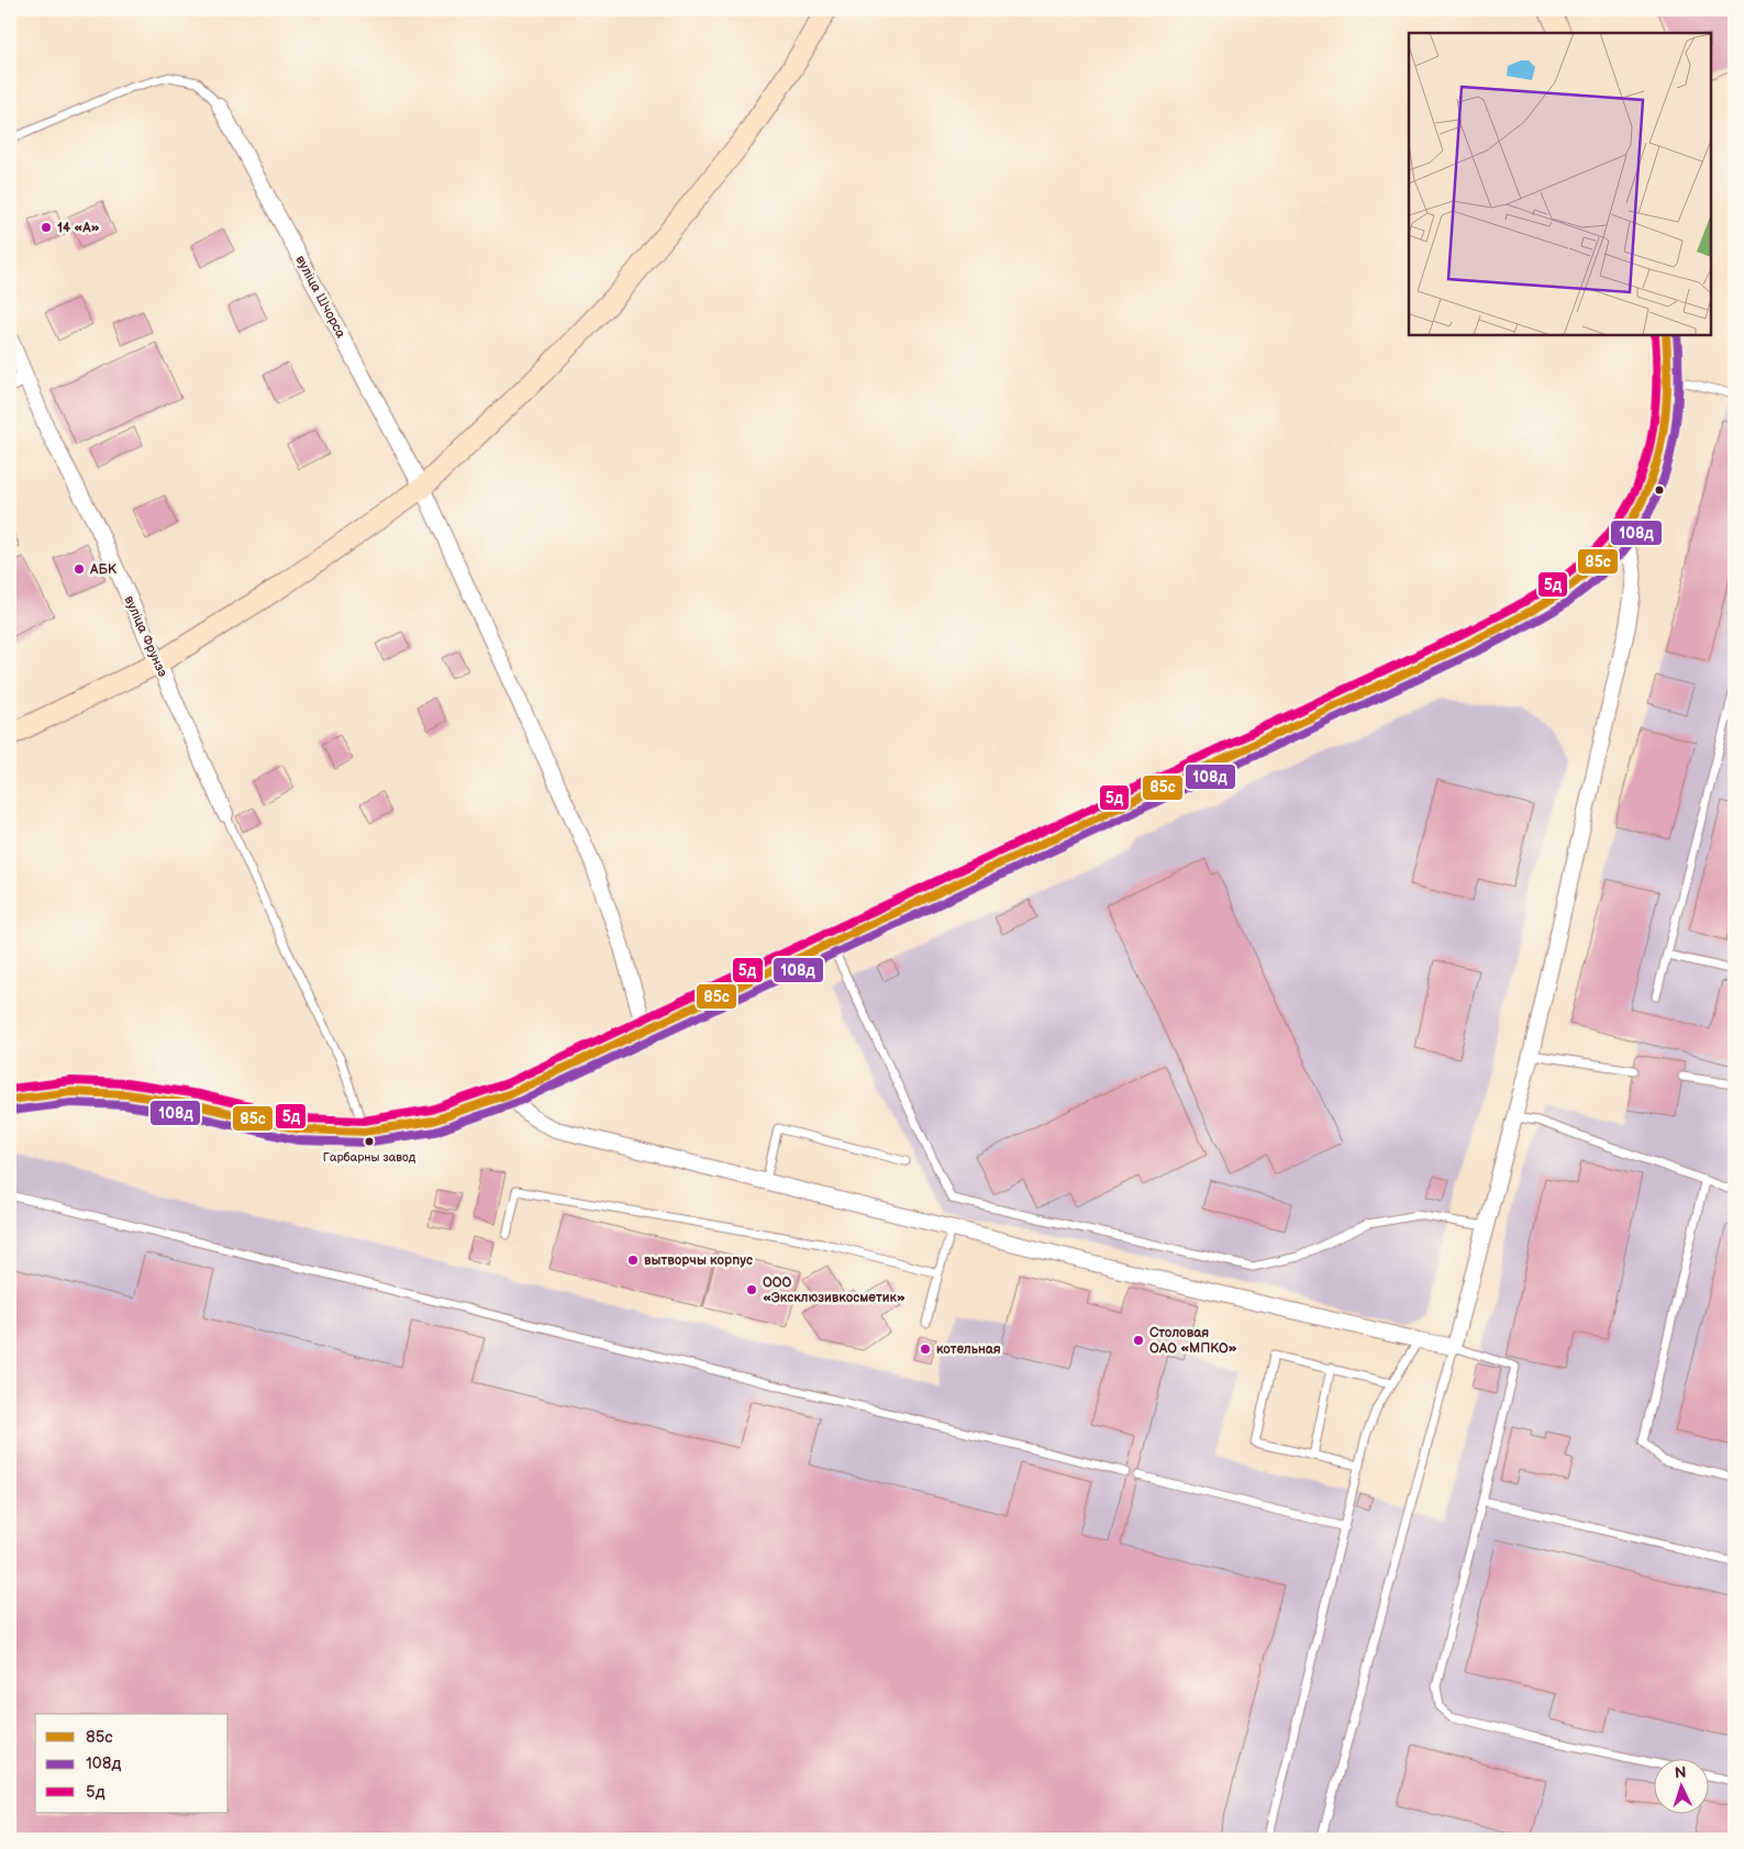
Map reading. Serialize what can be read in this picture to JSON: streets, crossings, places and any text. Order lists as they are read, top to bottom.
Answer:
{
  "streets": {
    "street": ["вуліца Шчорса", "вуліца Фрунзэ"]
  },
  "places": [
    "14 «А»",
    "АБК",
    "Гарбарны завод",
    "вытворчы корпус",
    "ООО «Эксклюзивкосметик»",
    "Столовая ОАО «МПКО»",
    "котельная"
  ],
  "lines": ["transit line 85с", "transit line 108д", "transit line 5д"],
  "legend": ["85с", "108д", "5д"],
  "north": "top"
}
